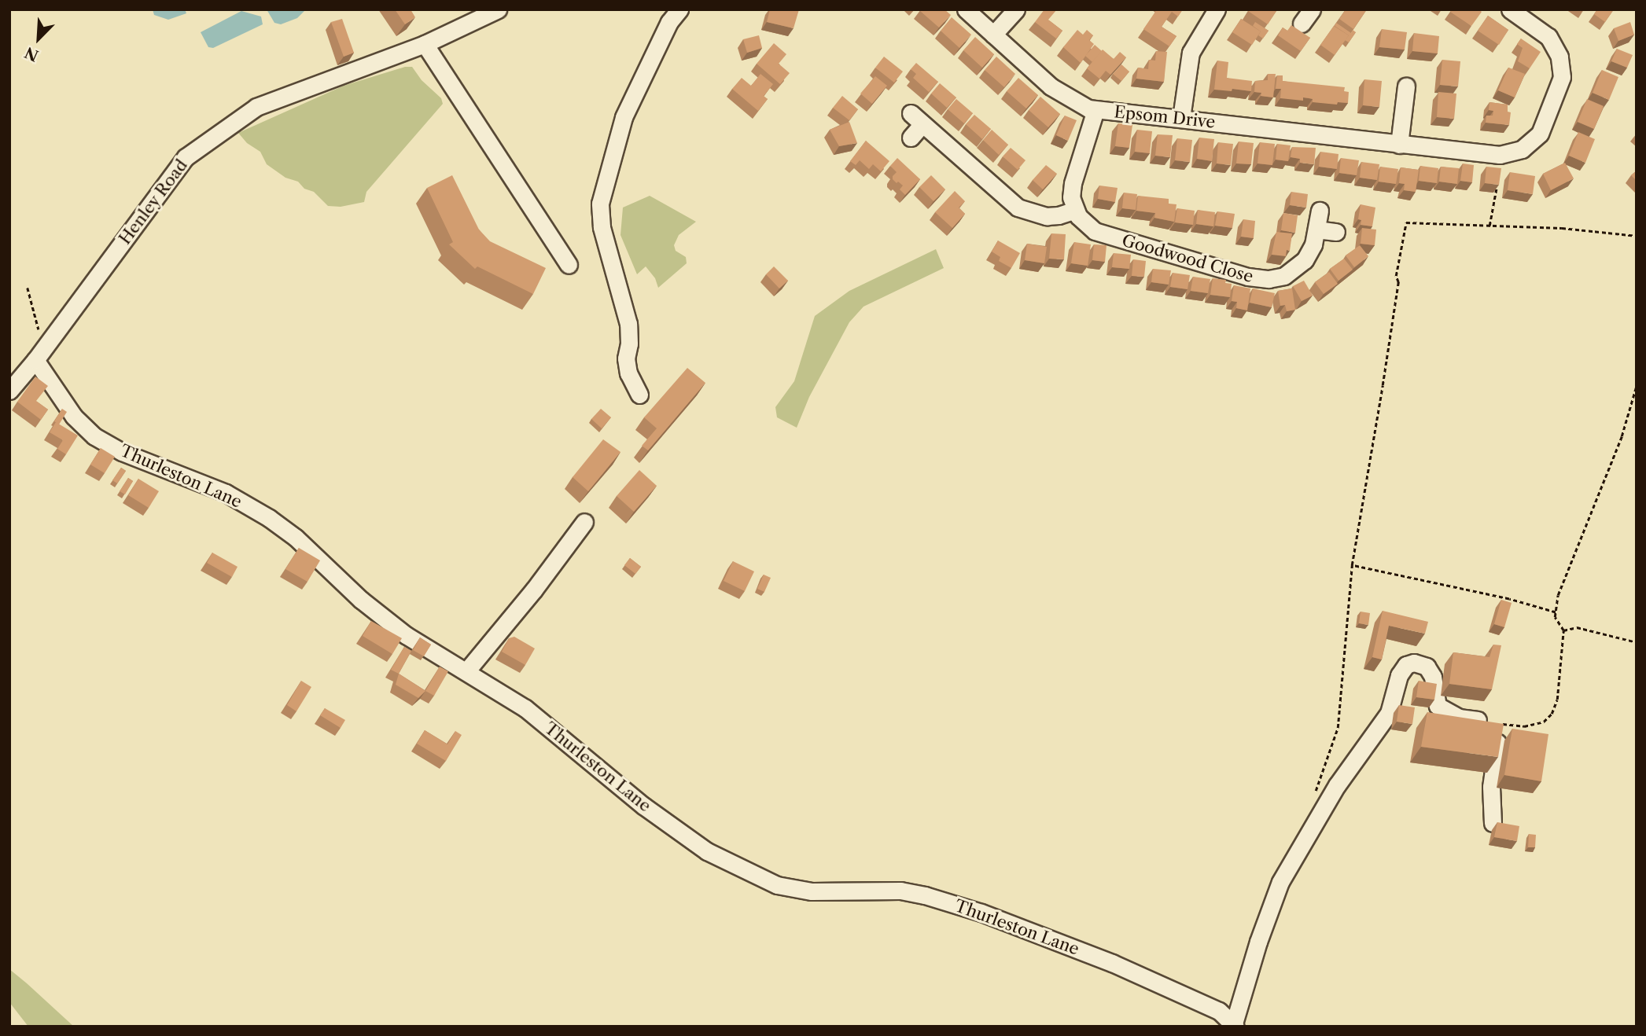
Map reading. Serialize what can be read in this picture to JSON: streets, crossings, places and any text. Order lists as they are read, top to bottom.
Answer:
{
  "streets": {
    "street": [
      "Epsom Drive",
      "Henley Road",
      "Goodwood Close",
      "Thurleston Lane"
    ]
  },
  "crossings": [
    ["Henley Road", "Thurleston Lane"]
  ],
  "north": "bottom left"
}
